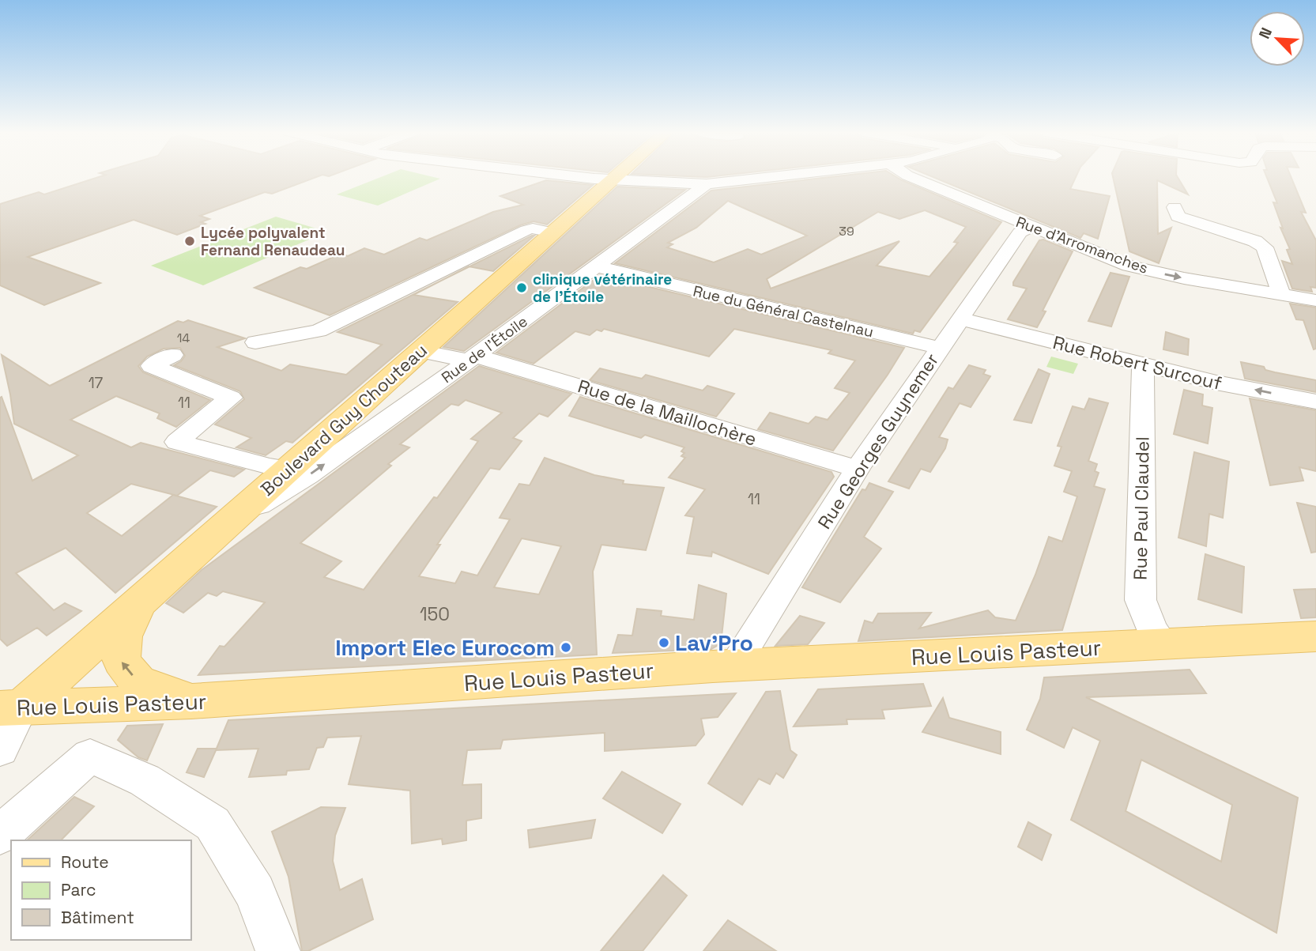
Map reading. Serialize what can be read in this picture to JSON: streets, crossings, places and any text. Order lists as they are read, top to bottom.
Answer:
{
  "streets": {
    "main road": ["Boulevard Guy Chouteau", "Rue Louis Pasteur"],
    "street": [
      "Rue d’Arromanches",
      "Rue du Général Castelnau",
      "Rue de l’Étoile",
      "Rue Robert Surcouf",
      "Rue de la Maillochère",
      "Rue Georges Guynemer",
      "Rue Paul Claudel"
    ]
  },
  "crossings": [
    ["Rue d’Arromanches", "Rue Georges Guynemer"],
    ["Rue du Général Castelnau", "Rue de l’Étoile"],
    ["Rue du Général Castelnau", "Rue Georges Guynemer"],
    ["Rue de l’Étoile", "Rue de la Maillochère"],
    ["Rue de l’Étoile", "Boulevard Guy Chouteau"],
    ["Rue Robert Surcouf", "Rue Georges Guynemer"],
    ["Rue Robert Surcouf", "Rue Paul Claudel"],
    ["Rue de la Maillochère", "Boulevard Guy Chouteau"],
    ["Rue de la Maillochère", "Rue Georges Guynemer"],
    ["Boulevard Guy Chouteau", "Rue Louis Pasteur"],
    ["Rue Georges Guynemer", "Rue Louis Pasteur"],
    ["Rue Paul Claudel", "Rue Louis Pasteur"]
  ],
  "one_way": ["Rue d’Arromanches", "Rue Robert Surcouf"],
  "places": [
    "Lycée polyvalent Fernand Renaudeau",
    "clinique vétérinaire de l’Étoile",
    "Lav’Pro",
    "Import Elec Eurocom"
  ],
  "house_numbers": [
    "39",
    "14",
    "17",
    "11",
    "11",
    "150"
  ],
  "legend": ["Route", "Parc", "Bâtiment"],
  "north": "top left"
}
